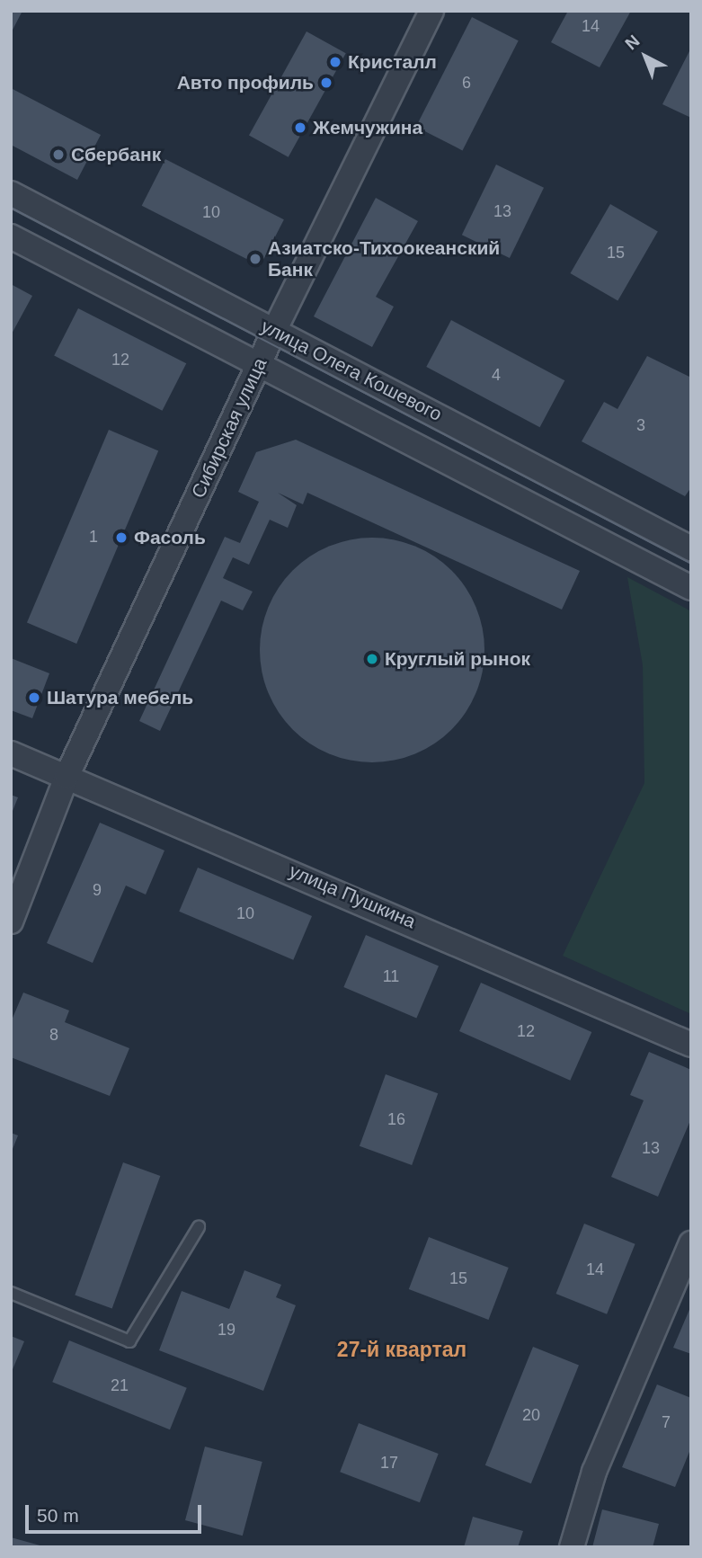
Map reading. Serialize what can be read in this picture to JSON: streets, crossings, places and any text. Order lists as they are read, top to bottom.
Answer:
{
  "streets": {
    "street": ["улица Олега Кошевого", "Сибирская улица", "улица Пушкина"]
  },
  "crossings": [
    ["улица Олега Кошевого", "Сибирская улица"],
    ["Сибирская улица", "улица Пушкина"]
  ],
  "districts": ["27-й квартал"],
  "places": [
    "Кристалл",
    "Авто профиль",
    "Жемчужина",
    "Сбербанк",
    "Азиатско-Тихоокеанский Банк",
    "Фасоль",
    "Круглый рынок",
    "Шатура мебель"
  ],
  "house_numbers": [
    "14",
    "6",
    "13",
    "10",
    "15",
    "12",
    "4",
    "3",
    "1",
    "9",
    "10",
    "11",
    "12",
    "8",
    "16",
    "13",
    "14",
    "15",
    "19",
    "21",
    "20",
    "7",
    "17"
  ],
  "scale_bar": "50 m",
  "north": "top left"
}
